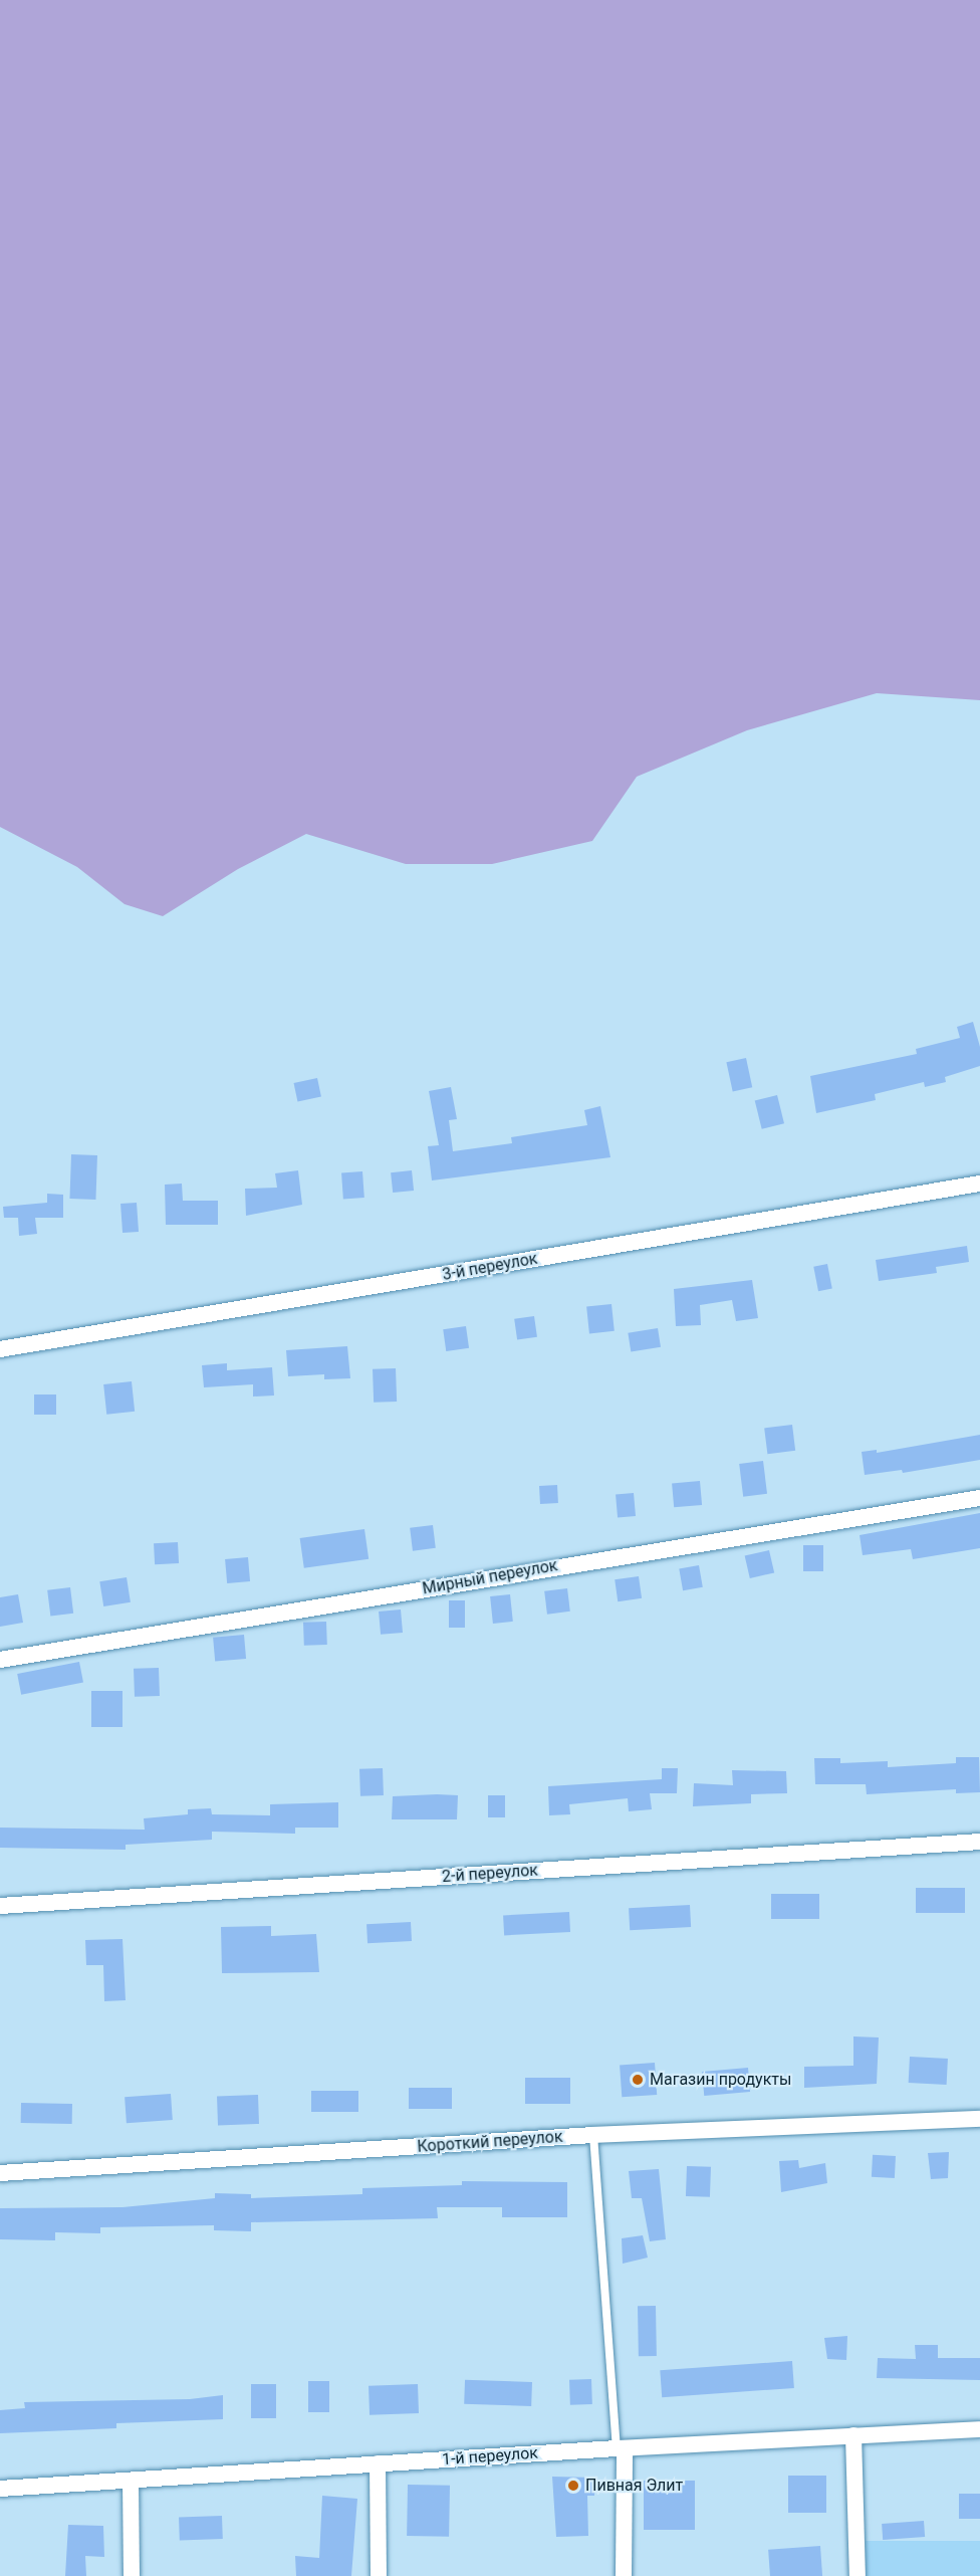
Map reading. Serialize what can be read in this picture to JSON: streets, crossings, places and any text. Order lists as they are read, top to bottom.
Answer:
{
  "streets": {
    "street": [
      "3-й переулок",
      "Мирный переулок",
      "2-й переулок",
      "Короткий переулок",
      "1-й переулок"
    ]
  },
  "places": ["Магазин продукты", "Пивная Элит"]
}
